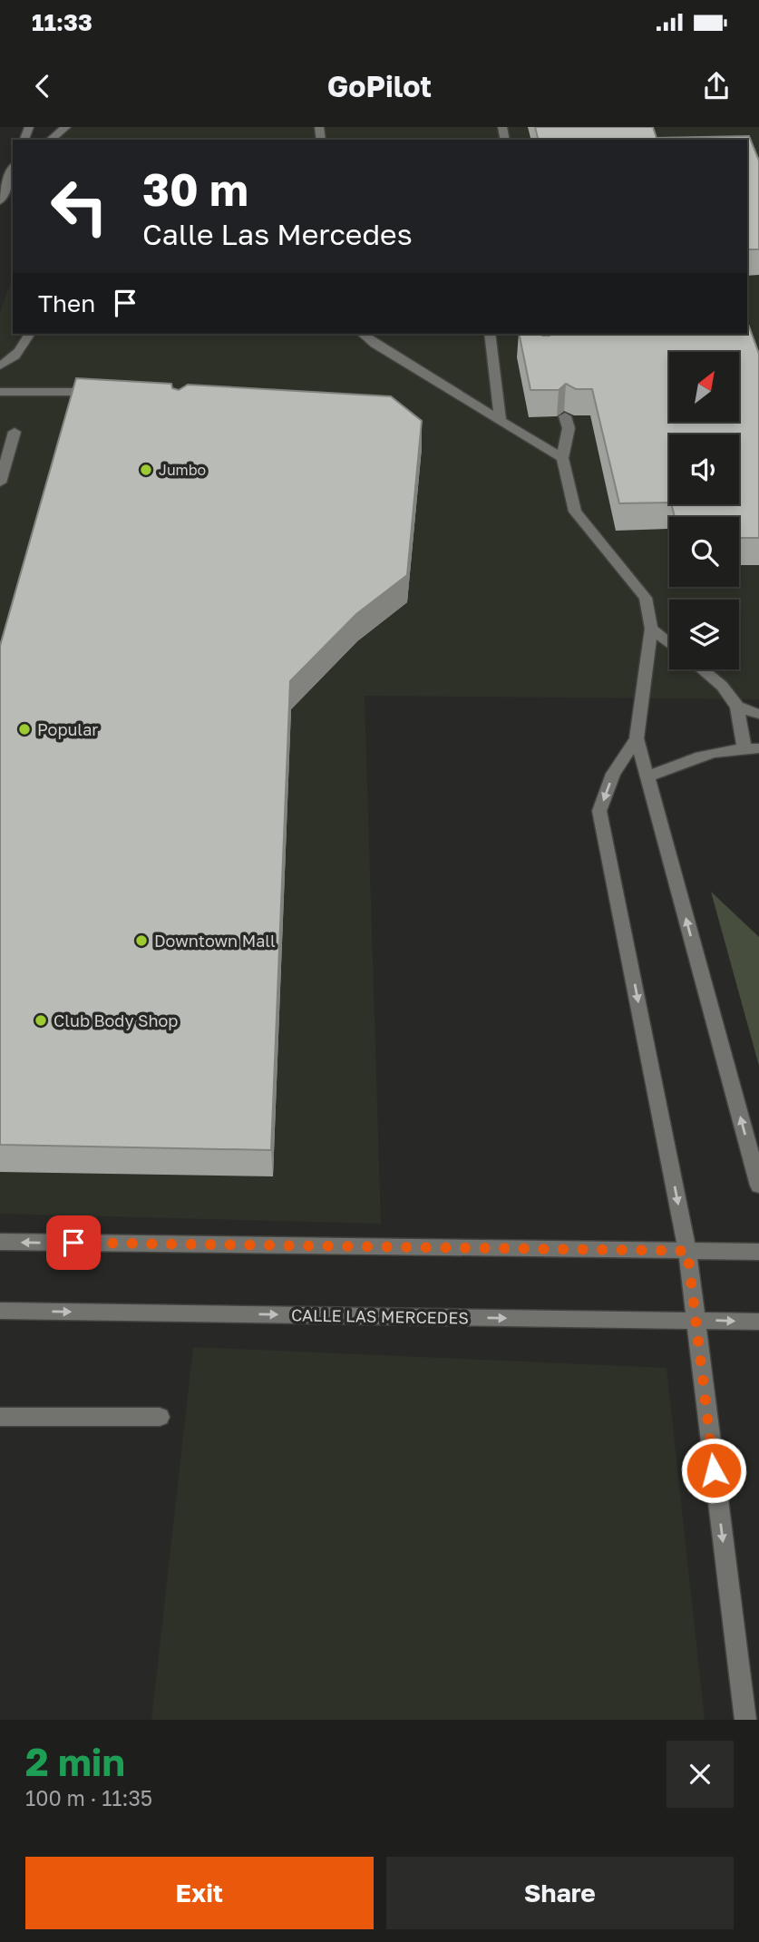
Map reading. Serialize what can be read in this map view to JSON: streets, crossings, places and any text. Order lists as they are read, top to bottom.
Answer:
{
  "streets": {
    "street": ["CALLE LAS MERCEDES"]
  },
  "places": [
    "Jumbo",
    "Popular",
    "Downtown Mall",
    "Club Body Shop"
  ],
  "north": "top right",
  "page": {
    "status": "11:33",
    "header": "GoPilot",
    "turn": ["30 m", "Calle Las Mercedes"],
    "then": "Then",
    "heading": ["2 min", "100 m · 11:35"],
    "buttons": ["Exit", "Share"]
  }
}
